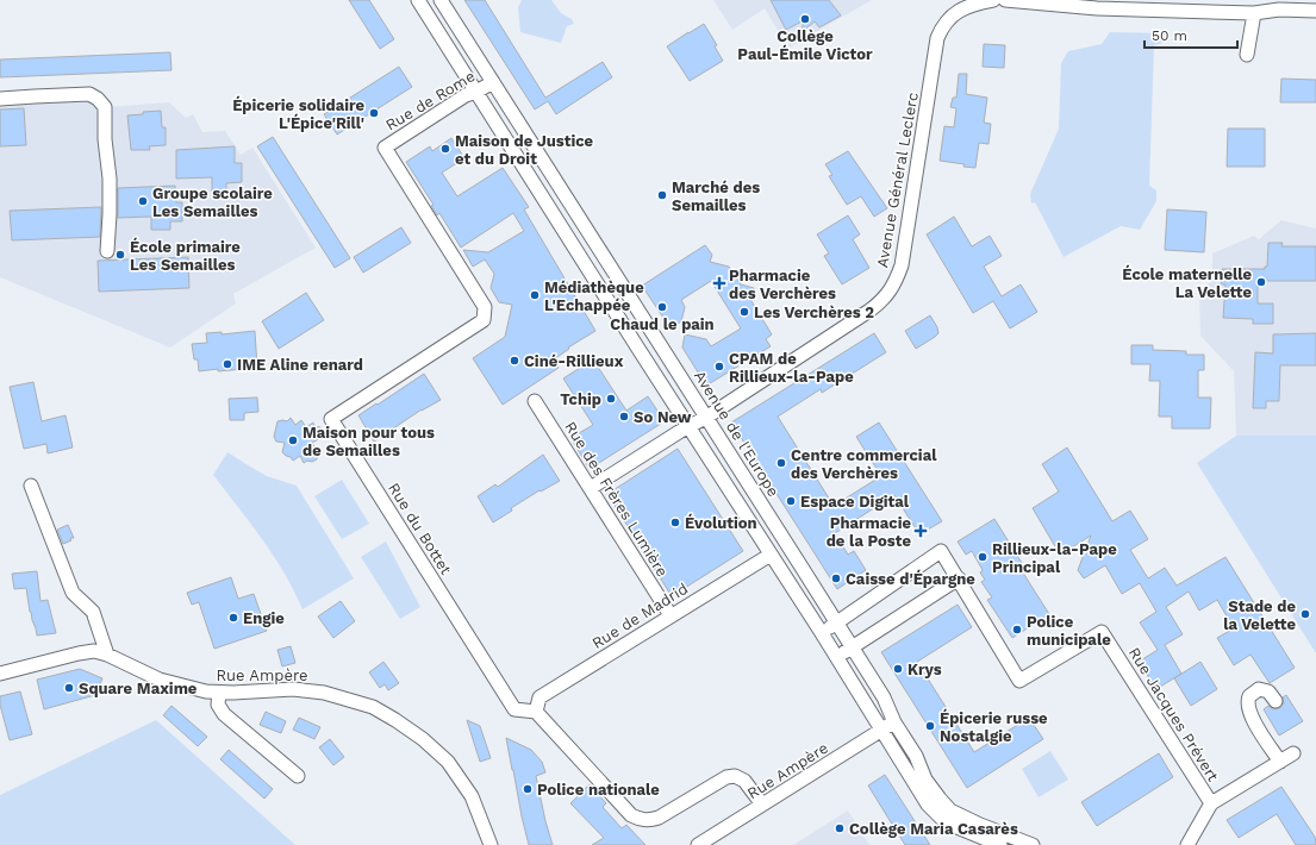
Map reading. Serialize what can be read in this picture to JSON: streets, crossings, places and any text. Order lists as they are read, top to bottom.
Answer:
{
  "streets": {
    "street": [
      "Rue de Rome",
      "Avenue Général Leclerc",
      "Avenue de l'Europe",
      "Rue des Frères Lumière",
      "Rue du Bottet",
      "Rue de Madrid",
      "Rue Ampère",
      "Rue Jacques Prévert"
    ]
  },
  "crossings": [
    ["Rue de Rome", "Avenue de l'Europe"],
    ["Rue de Rome", "Rue du Bottet"],
    ["Avenue Général Leclerc", "Avenue de l'Europe"],
    ["Avenue Général Leclerc", "Rue des Frères Lumière"],
    ["Avenue de l'Europe", "Rue Ampère"],
    ["Avenue de l'Europe", "Rue Jacques Prévert"],
    ["Rue des Frères Lumière", "Rue de Madrid"],
    ["Rue du Bottet", "Rue de Madrid"]
  ],
  "places": {
    "other": [
      "Collège Paul-Émile Victor",
      "Épicerie solidaire L'Épice'Rill'",
      "Maison de Justice et du Droit",
      "Marché des Semailles",
      "Groupe scolaire Les Semailles",
      "École primaire Les Semailles",
      "École maternelle La Velette",
      "Médiathèque L'Echappée",
      "Chaud le pain",
      "Les Verchères 2",
      "Ciné-Rillieux",
      "IME Aline renard",
      "CPAM de Rillieux-la-Pape",
      "Tchip",
      "So New",
      "Maison pour tous de Semailles",
      "Centre commercial des Verchères",
      "Espace Digital",
      "Évolution",
      "Rillieux-la-Pape Principal",
      "Caisse d'Épargne",
      "Stade de la Velette",
      "Engie",
      "Police municipale",
      "Krys",
      "Square Maxime",
      "Épicerie russe Nostalgie",
      "Police nationale",
      "Collège Maria Casarès"
    ],
    "health": ["Pharmacie des Verchères", "Pharmacie de la Poste"]
  },
  "scale_bar": "50 m"
}
